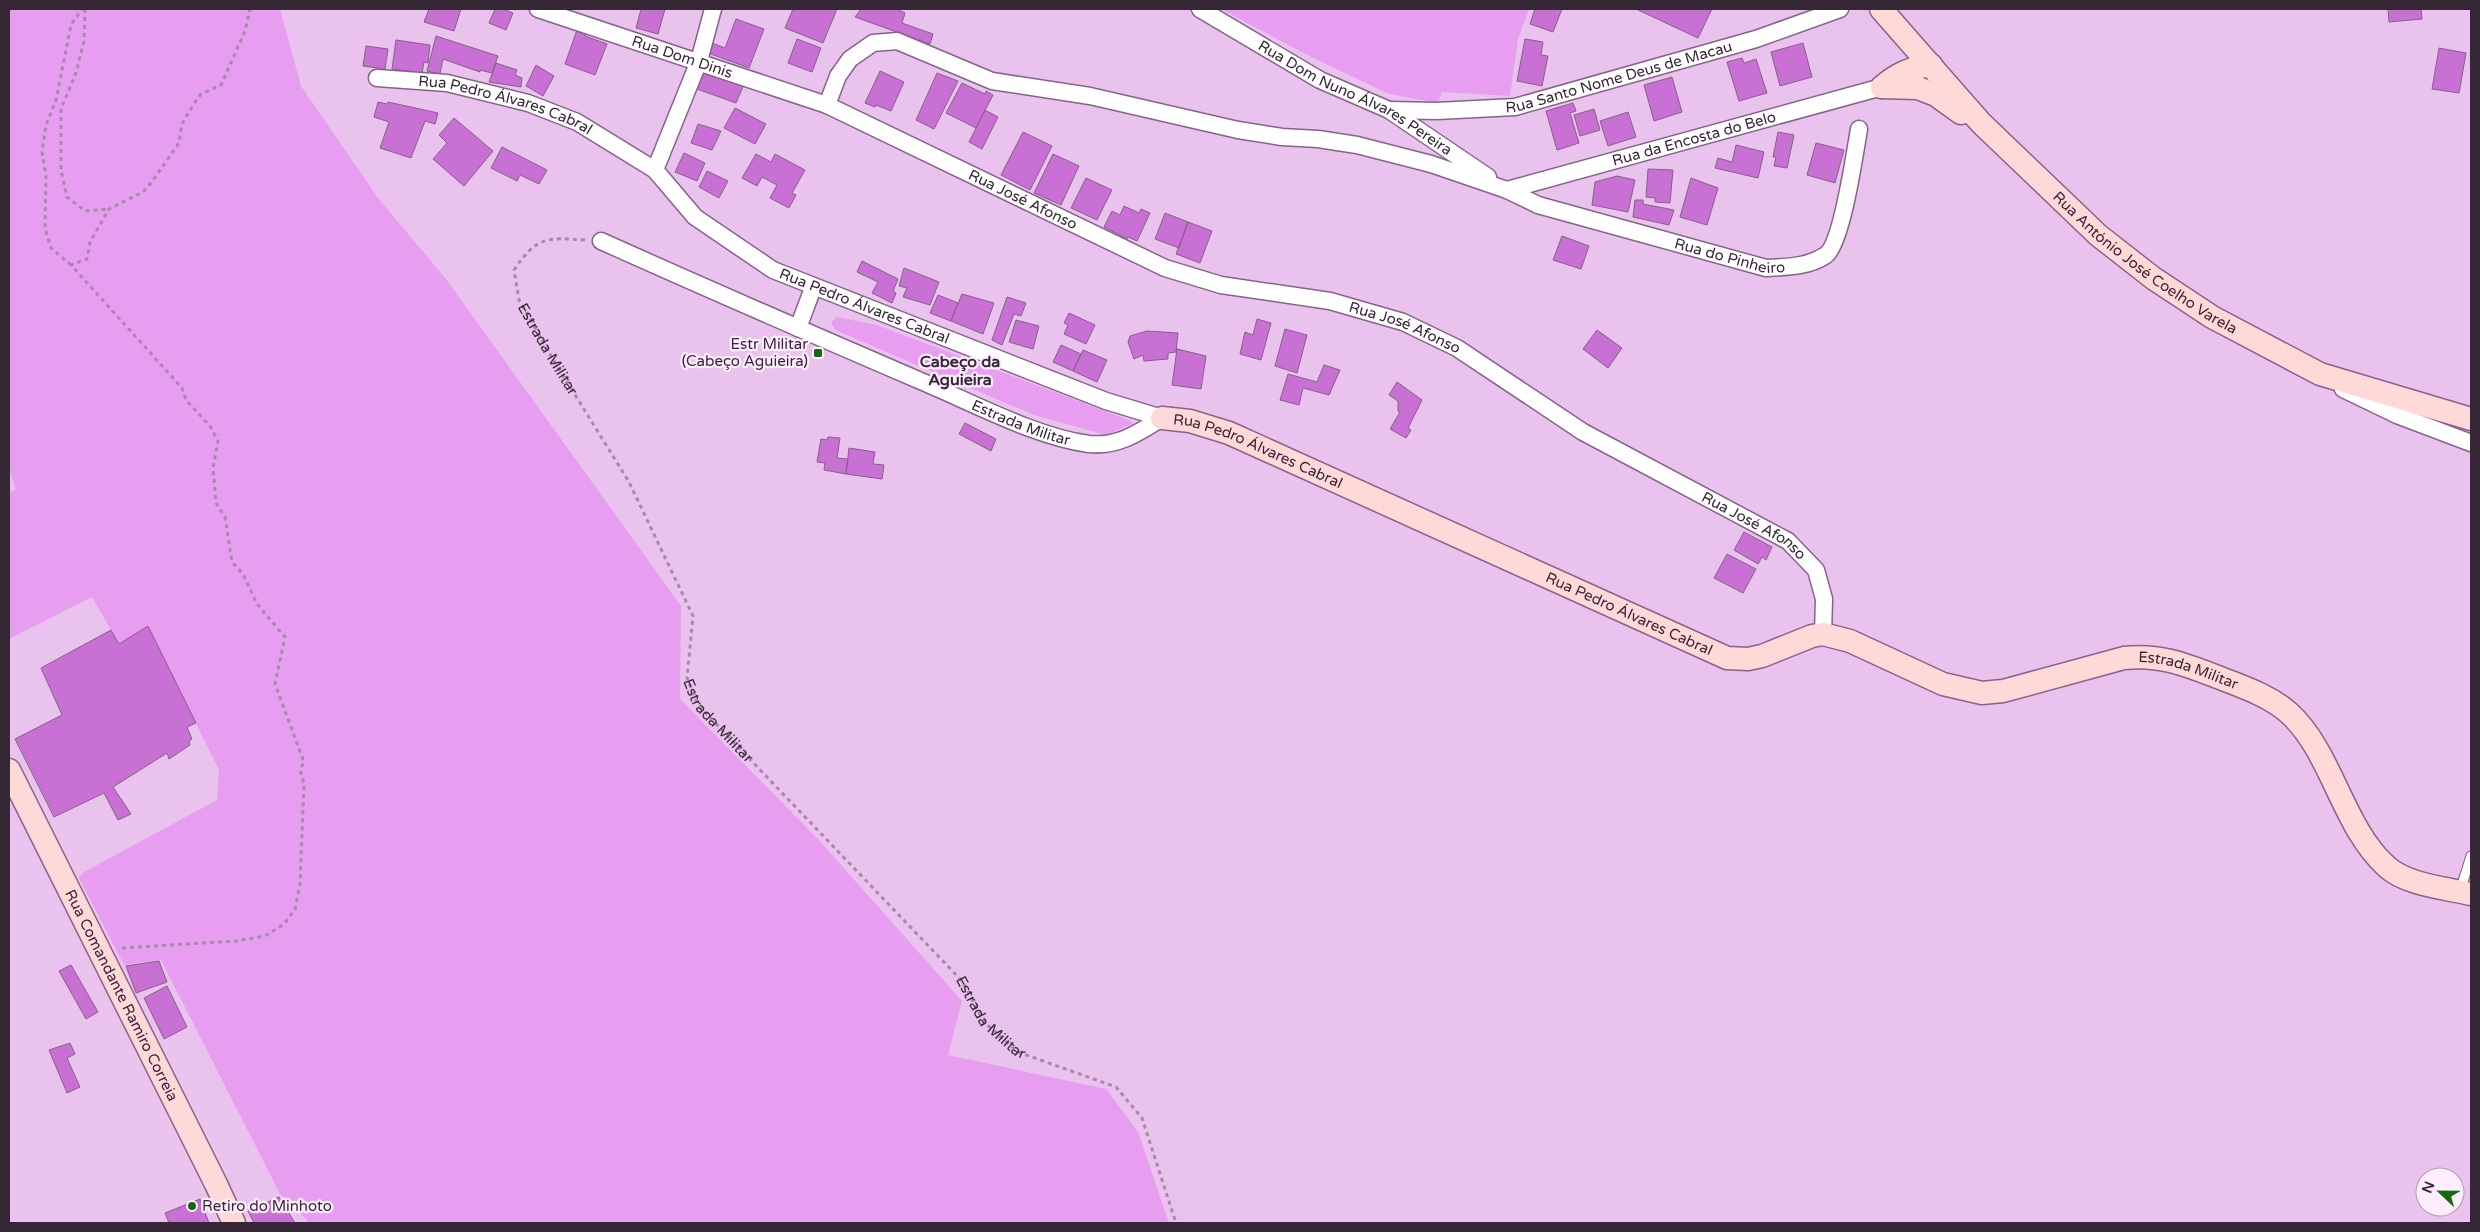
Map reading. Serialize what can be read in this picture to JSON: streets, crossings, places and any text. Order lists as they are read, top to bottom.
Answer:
{
  "streets": {
    "street": [
      "Rua Dom Dinis",
      "Rua Santo Nome Deus de Macau",
      "Rua Dom Nuno Álvares Pereira",
      "Rua Pedro Álvares Cabral",
      "Rua da Encosta do Belo",
      "Rua José Afonso",
      "Rua do Pinheiro",
      "Rua António José Coelho Varela",
      "Estrada Militar",
      "Rua Comandante Ramiro Correia"
    ]
  },
  "crossings": [
    ["Rua Dom Dinis", "Rua José Afonso"],
    ["Rua Santo Nome Deus de Macau", "Rua Dom Nuno Álvares Pereira"],
    ["Rua Dom Nuno Álvares Pereira", "Rua da Encosta do Belo"],
    ["Rua Dom Nuno Álvares Pereira", "Rua do Pinheiro"],
    ["Rua Pedro Álvares Cabral", "Rua José Afonso"],
    ["Rua Pedro Álvares Cabral", "Estrada Militar"],
    ["Rua da Encosta do Belo", "Rua do Pinheiro"],
    ["Rua José Afonso", "Estrada Militar"]
  ],
  "districts": ["Cabeço da Aguieira"],
  "places": {
    "transit": ["Estr Militar (Cabeço Aguieira)"],
    "other": ["Retiro do Minhoto"]
  },
  "north": "left"
}
